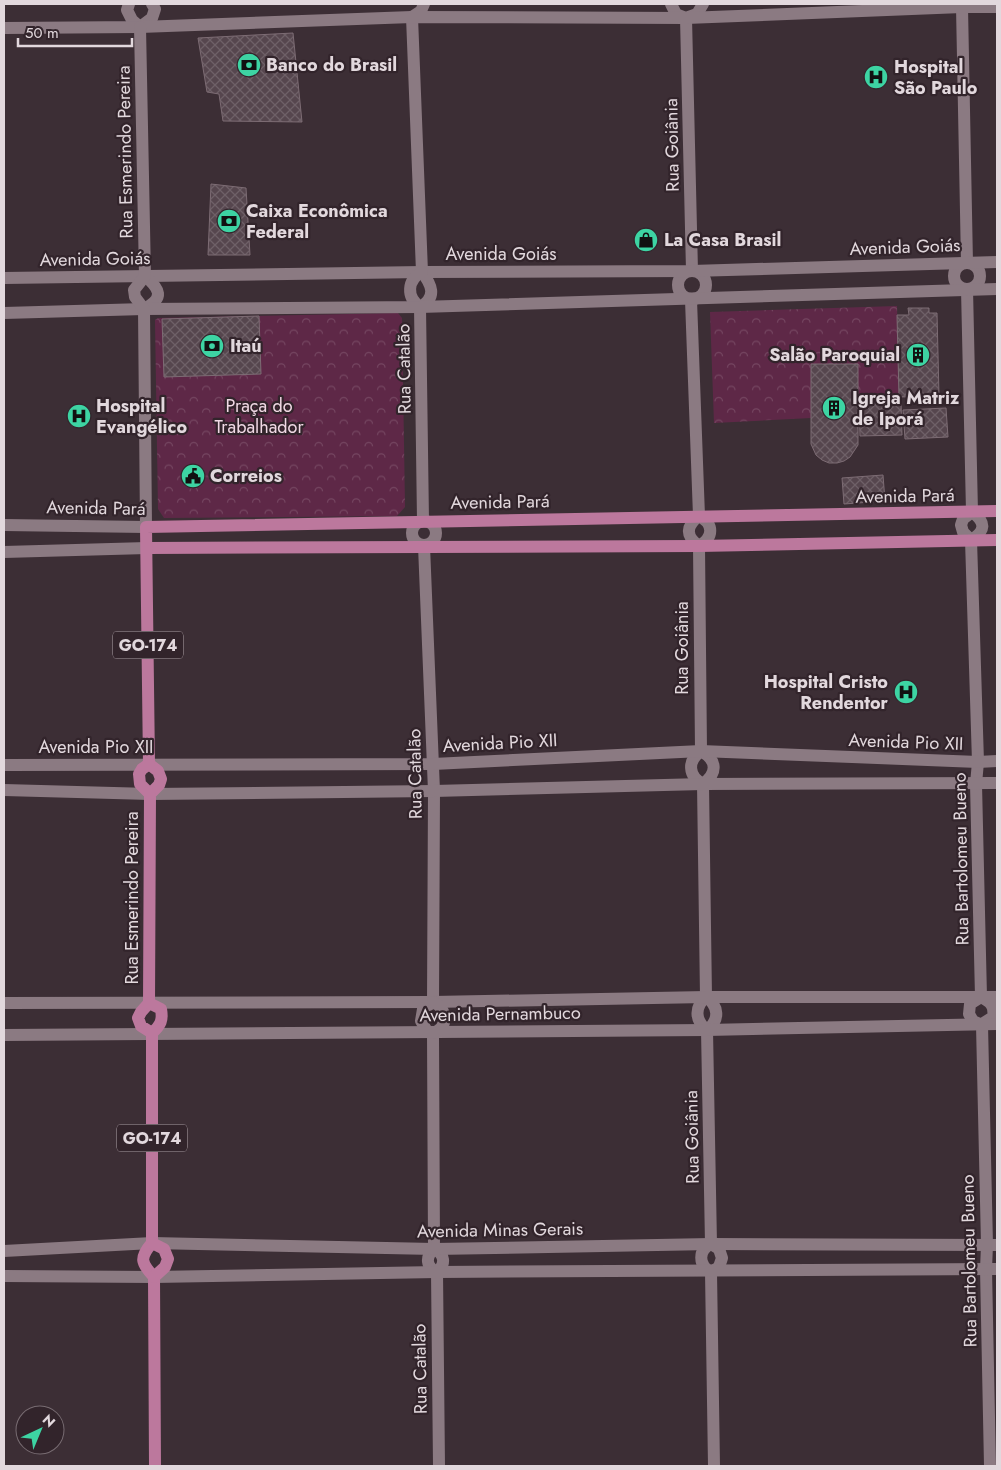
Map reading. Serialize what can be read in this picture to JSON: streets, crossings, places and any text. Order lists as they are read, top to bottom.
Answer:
{
  "streets": {
    "main road": ["Rua Esmerindo Pereira", "Avenida Pará", "GO-174"],
    "street": [
      "Rua Goiânia",
      "Avenida Goiás",
      "Rua Catalão",
      "Avenida Pio XII",
      "Rua Bartolomeu Bueno",
      "Avenida Pernambuco",
      "Avenida Minas Gerais"
    ]
  },
  "crossings": [
    ["Rua Goiânia", "Avenida Goiás"],
    ["Rua Goiânia", "Avenida Pará"],
    ["Rua Goiânia", "Avenida Pio XII"],
    ["Rua Goiânia", "Avenida Pernambuco"],
    ["Rua Goiânia", "Avenida Minas Gerais"],
    ["Rua Esmerindo Pereira", "Avenida Goiás"],
    ["Rua Esmerindo Pereira", "Avenida Pará"],
    ["Rua Esmerindo Pereira", "Avenida Pio XII"],
    ["Rua Esmerindo Pereira", "Avenida Pernambuco"],
    ["Rua Esmerindo Pereira", "Avenida Minas Gerais"],
    ["Avenida Goiás", "Rua Catalão"],
    ["Avenida Goiás", "Rua Bartolomeu Bueno"],
    ["Rua Catalão", "Avenida Pará"],
    ["Rua Catalão", "Avenida Pio XII"],
    ["Rua Catalão", "Avenida Pernambuco"],
    ["Rua Catalão", "Avenida Minas Gerais"],
    ["Avenida Pará", "Rua Bartolomeu Bueno"],
    ["Avenida Pio XII", "Rua Bartolomeu Bueno"],
    ["Rua Bartolomeu Bueno", "Avenida Pernambuco"],
    ["Rua Bartolomeu Bueno", "Avenida Minas Gerais"]
  ],
  "parks": ["Praça do Trabalhador"],
  "places": {
    "bank": ["Banco do Brasil", "Caixa Econômica Federal", "Itaú"],
    "hospital": ["Hospital São Paulo", "Hospital Evangélico", "Hospital Cristo Rendentor"],
    "shop": ["La Casa Brasil"],
    "building": ["Salão Paroquial", "Igreja Matriz de Iporá"],
    "public building": ["Correios"]
  },
  "scale_bar": "50 m",
  "north": "top right"
}
